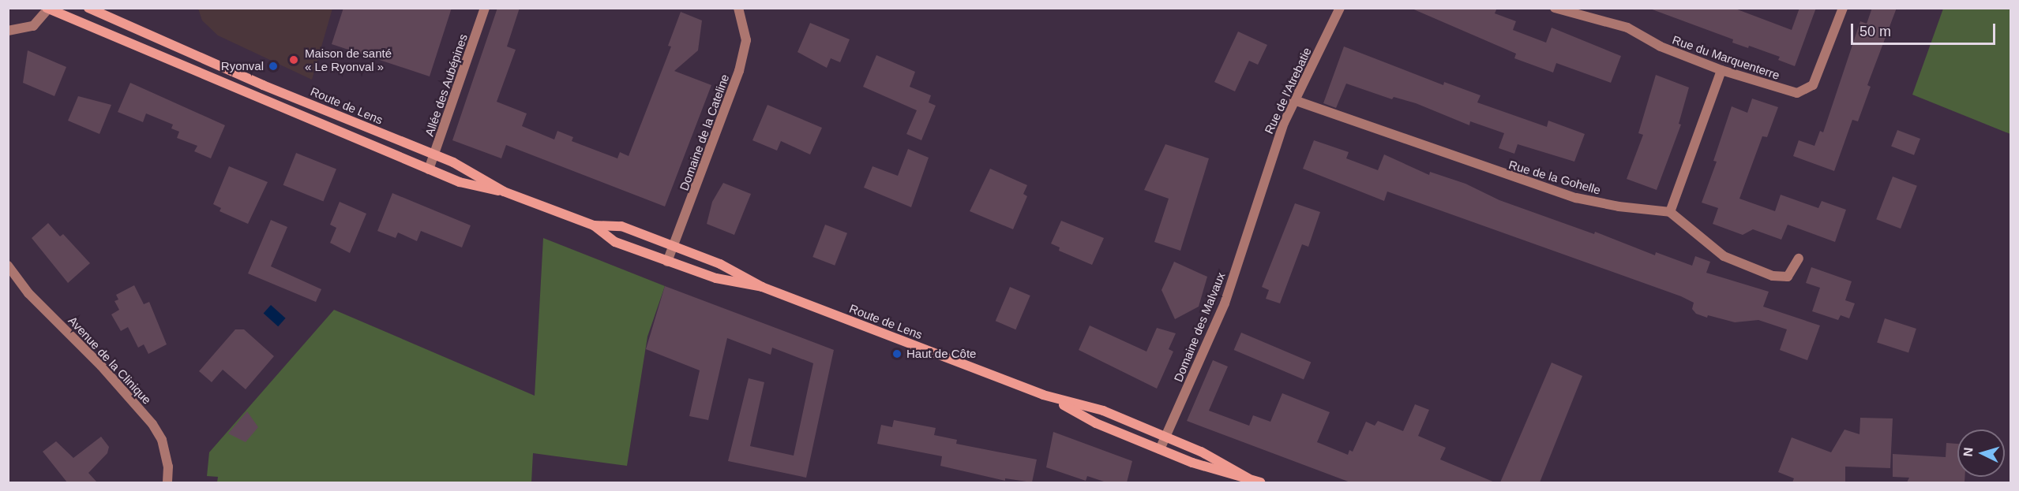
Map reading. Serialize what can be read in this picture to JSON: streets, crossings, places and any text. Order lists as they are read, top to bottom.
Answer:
{
  "streets": {
    "main road": ["Route de Lens"],
    "street": [
      "Rue du Marquenterre",
      "Allée des Aubépines",
      "Rue de l'Atrebatie",
      "Domaine de la Cateline",
      "Rue de la Gohelle",
      "Domaine des Malvaux",
      "Avenue de la Clinique"
    ]
  },
  "crossings": [
    ["Allée des Aubépines", "Route de Lens"],
    ["Rue de l'Atrebatie", "Rue de la Gohelle"],
    ["Rue de l'Atrebatie", "Domaine des Malvaux"],
    ["Route de Lens", "Domaine de la Cateline"],
    ["Route de Lens", "Domaine des Malvaux"]
  ],
  "places": ["Maison de santé « Le Ryonval »", "Ryonval", "Haut de Côte"],
  "scale_bar": "50 m",
  "north": "left"
}
